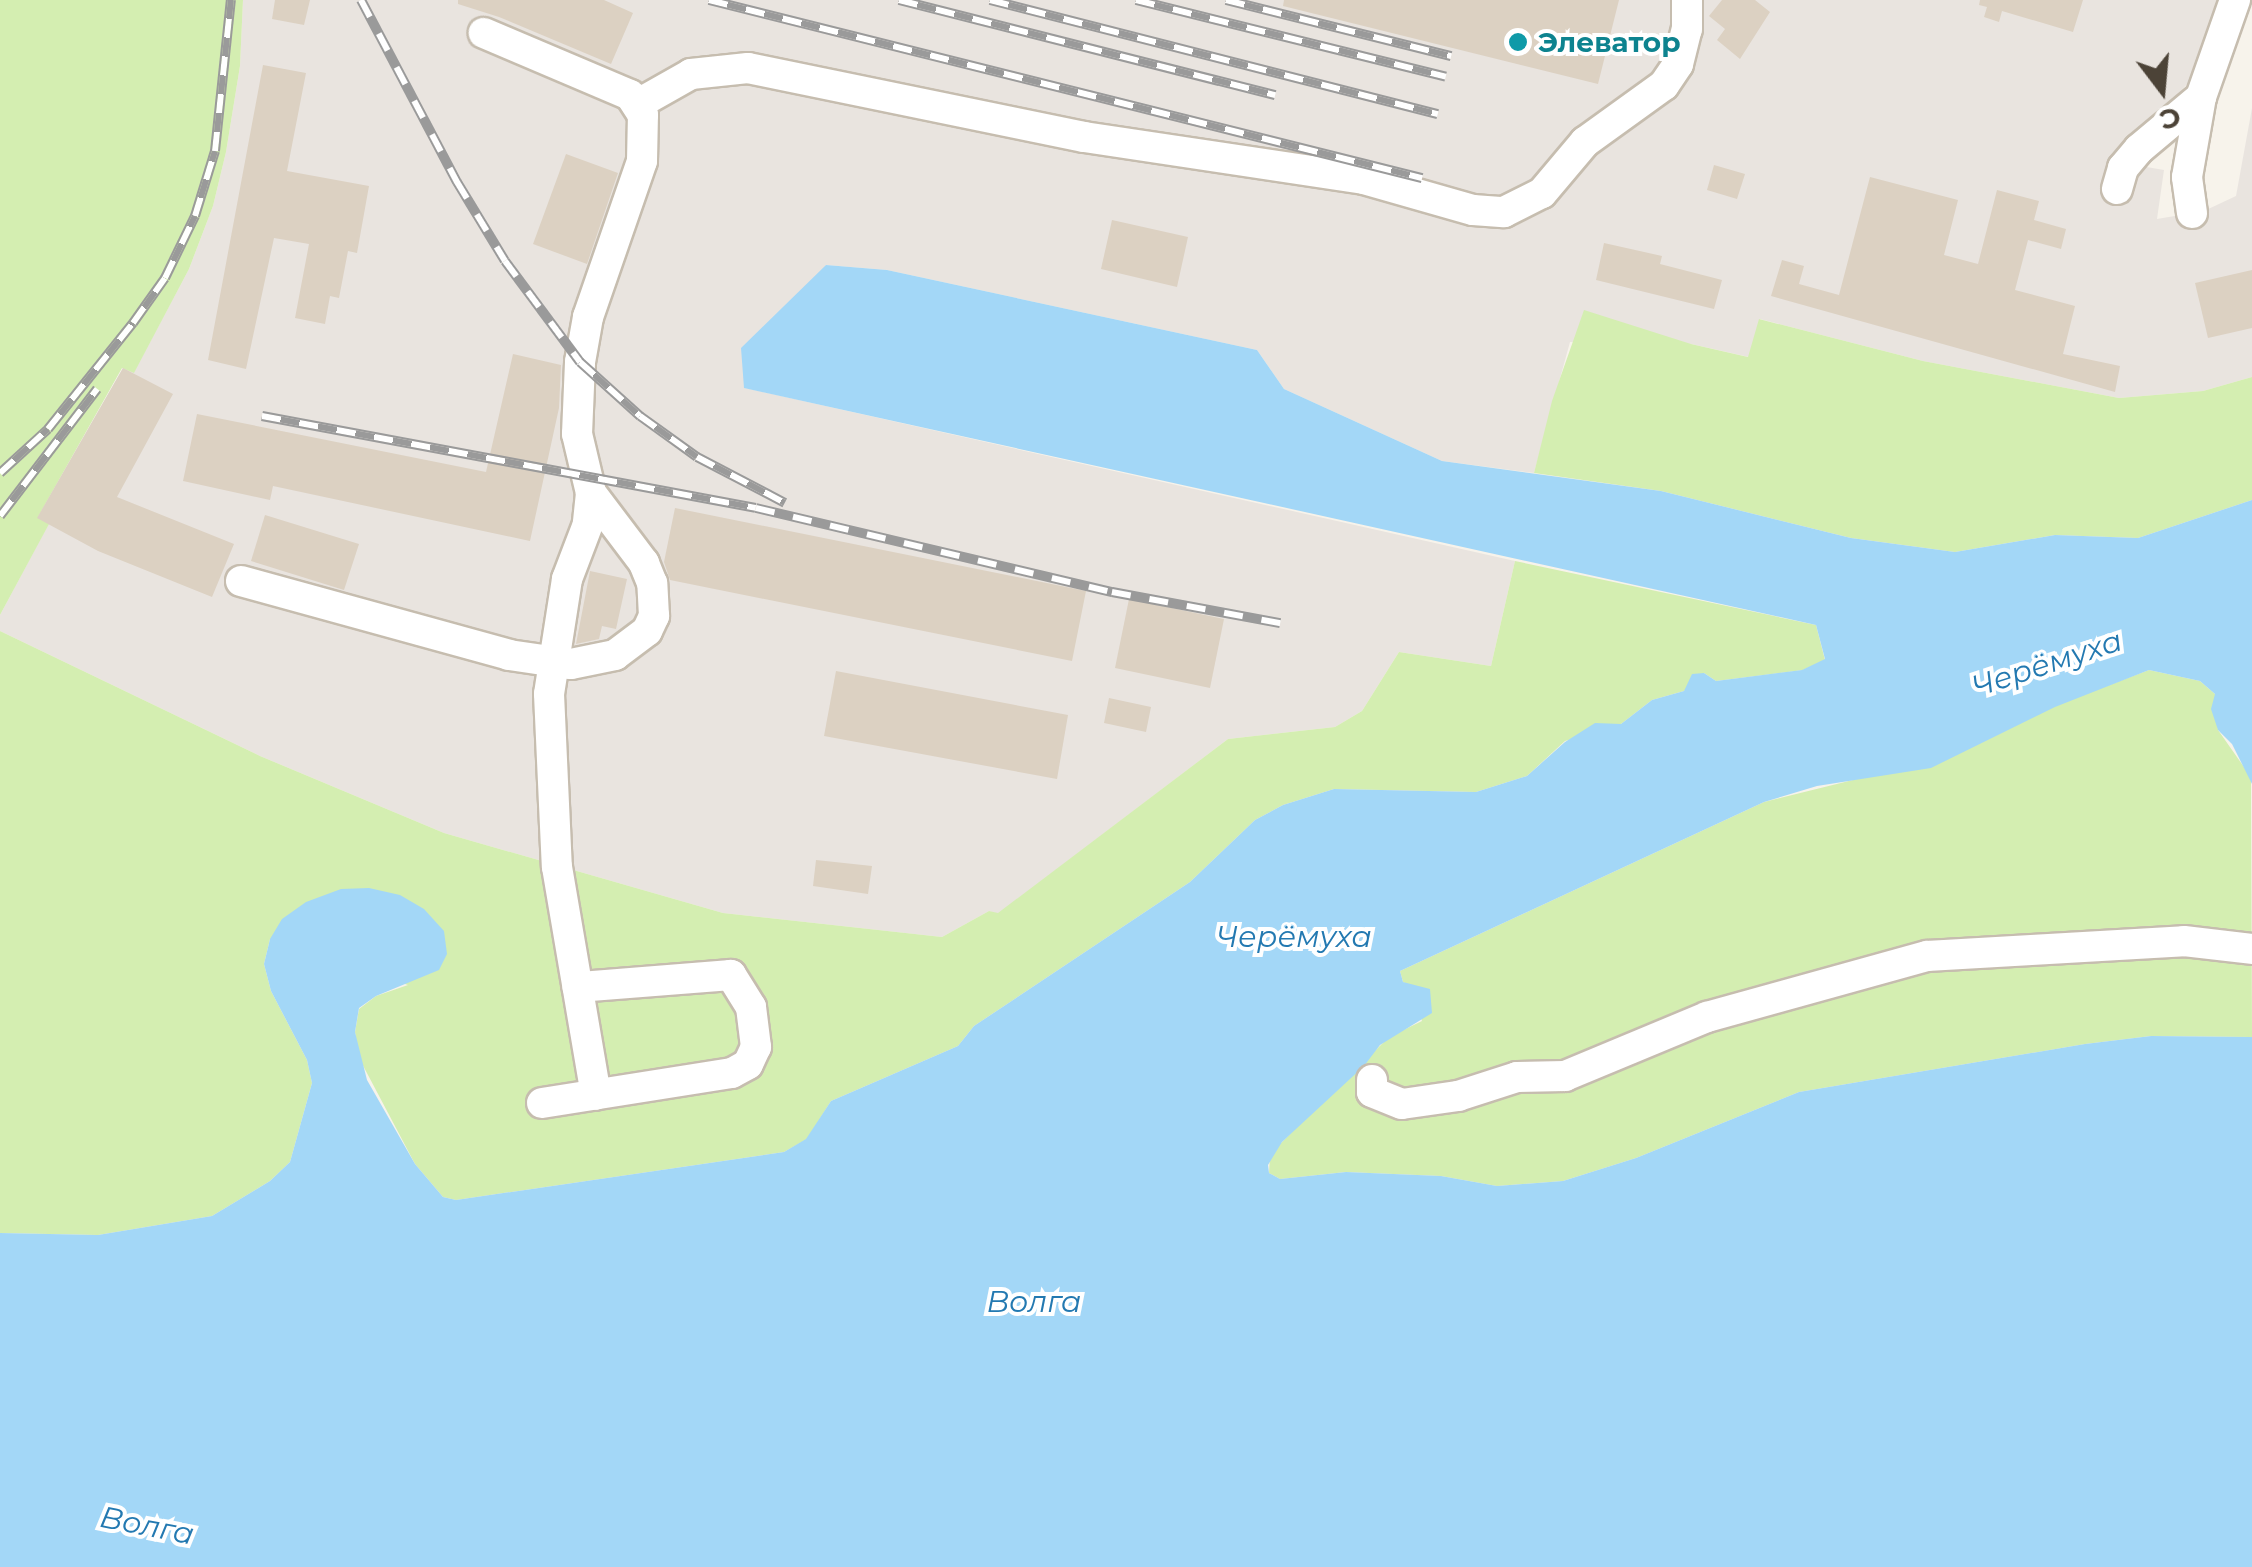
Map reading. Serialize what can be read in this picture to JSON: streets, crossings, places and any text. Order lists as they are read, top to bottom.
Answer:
{
  "water": ["Черёмуха", "Волга"],
  "places": ["Элеватор"],
  "north": "bottom"
}
